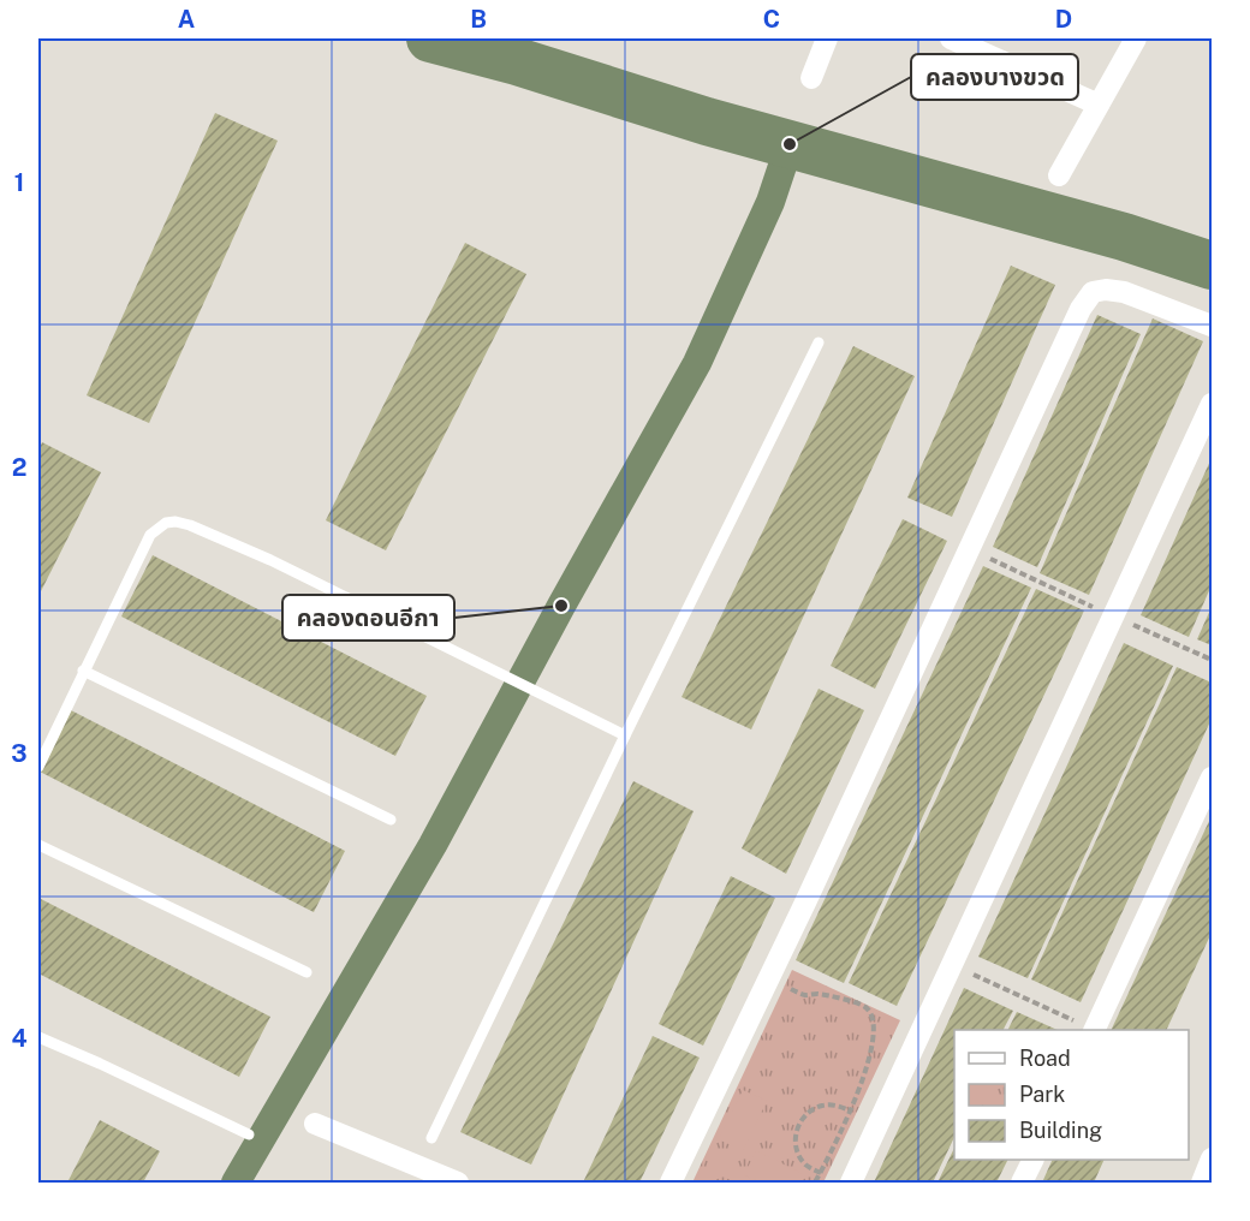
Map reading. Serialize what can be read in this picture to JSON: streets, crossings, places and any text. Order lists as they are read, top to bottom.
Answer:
{
  "places": ["คลองบางขวด", "คลองดอนอีกา"],
  "legend": ["Road", "Park", "Building"],
  "grid": {
    "columns": [
      "A",
      "B",
      "C",
      "D"
    ],
    "rows": [
      "1",
      "2",
      "3",
      "4"
    ]
  }
}
